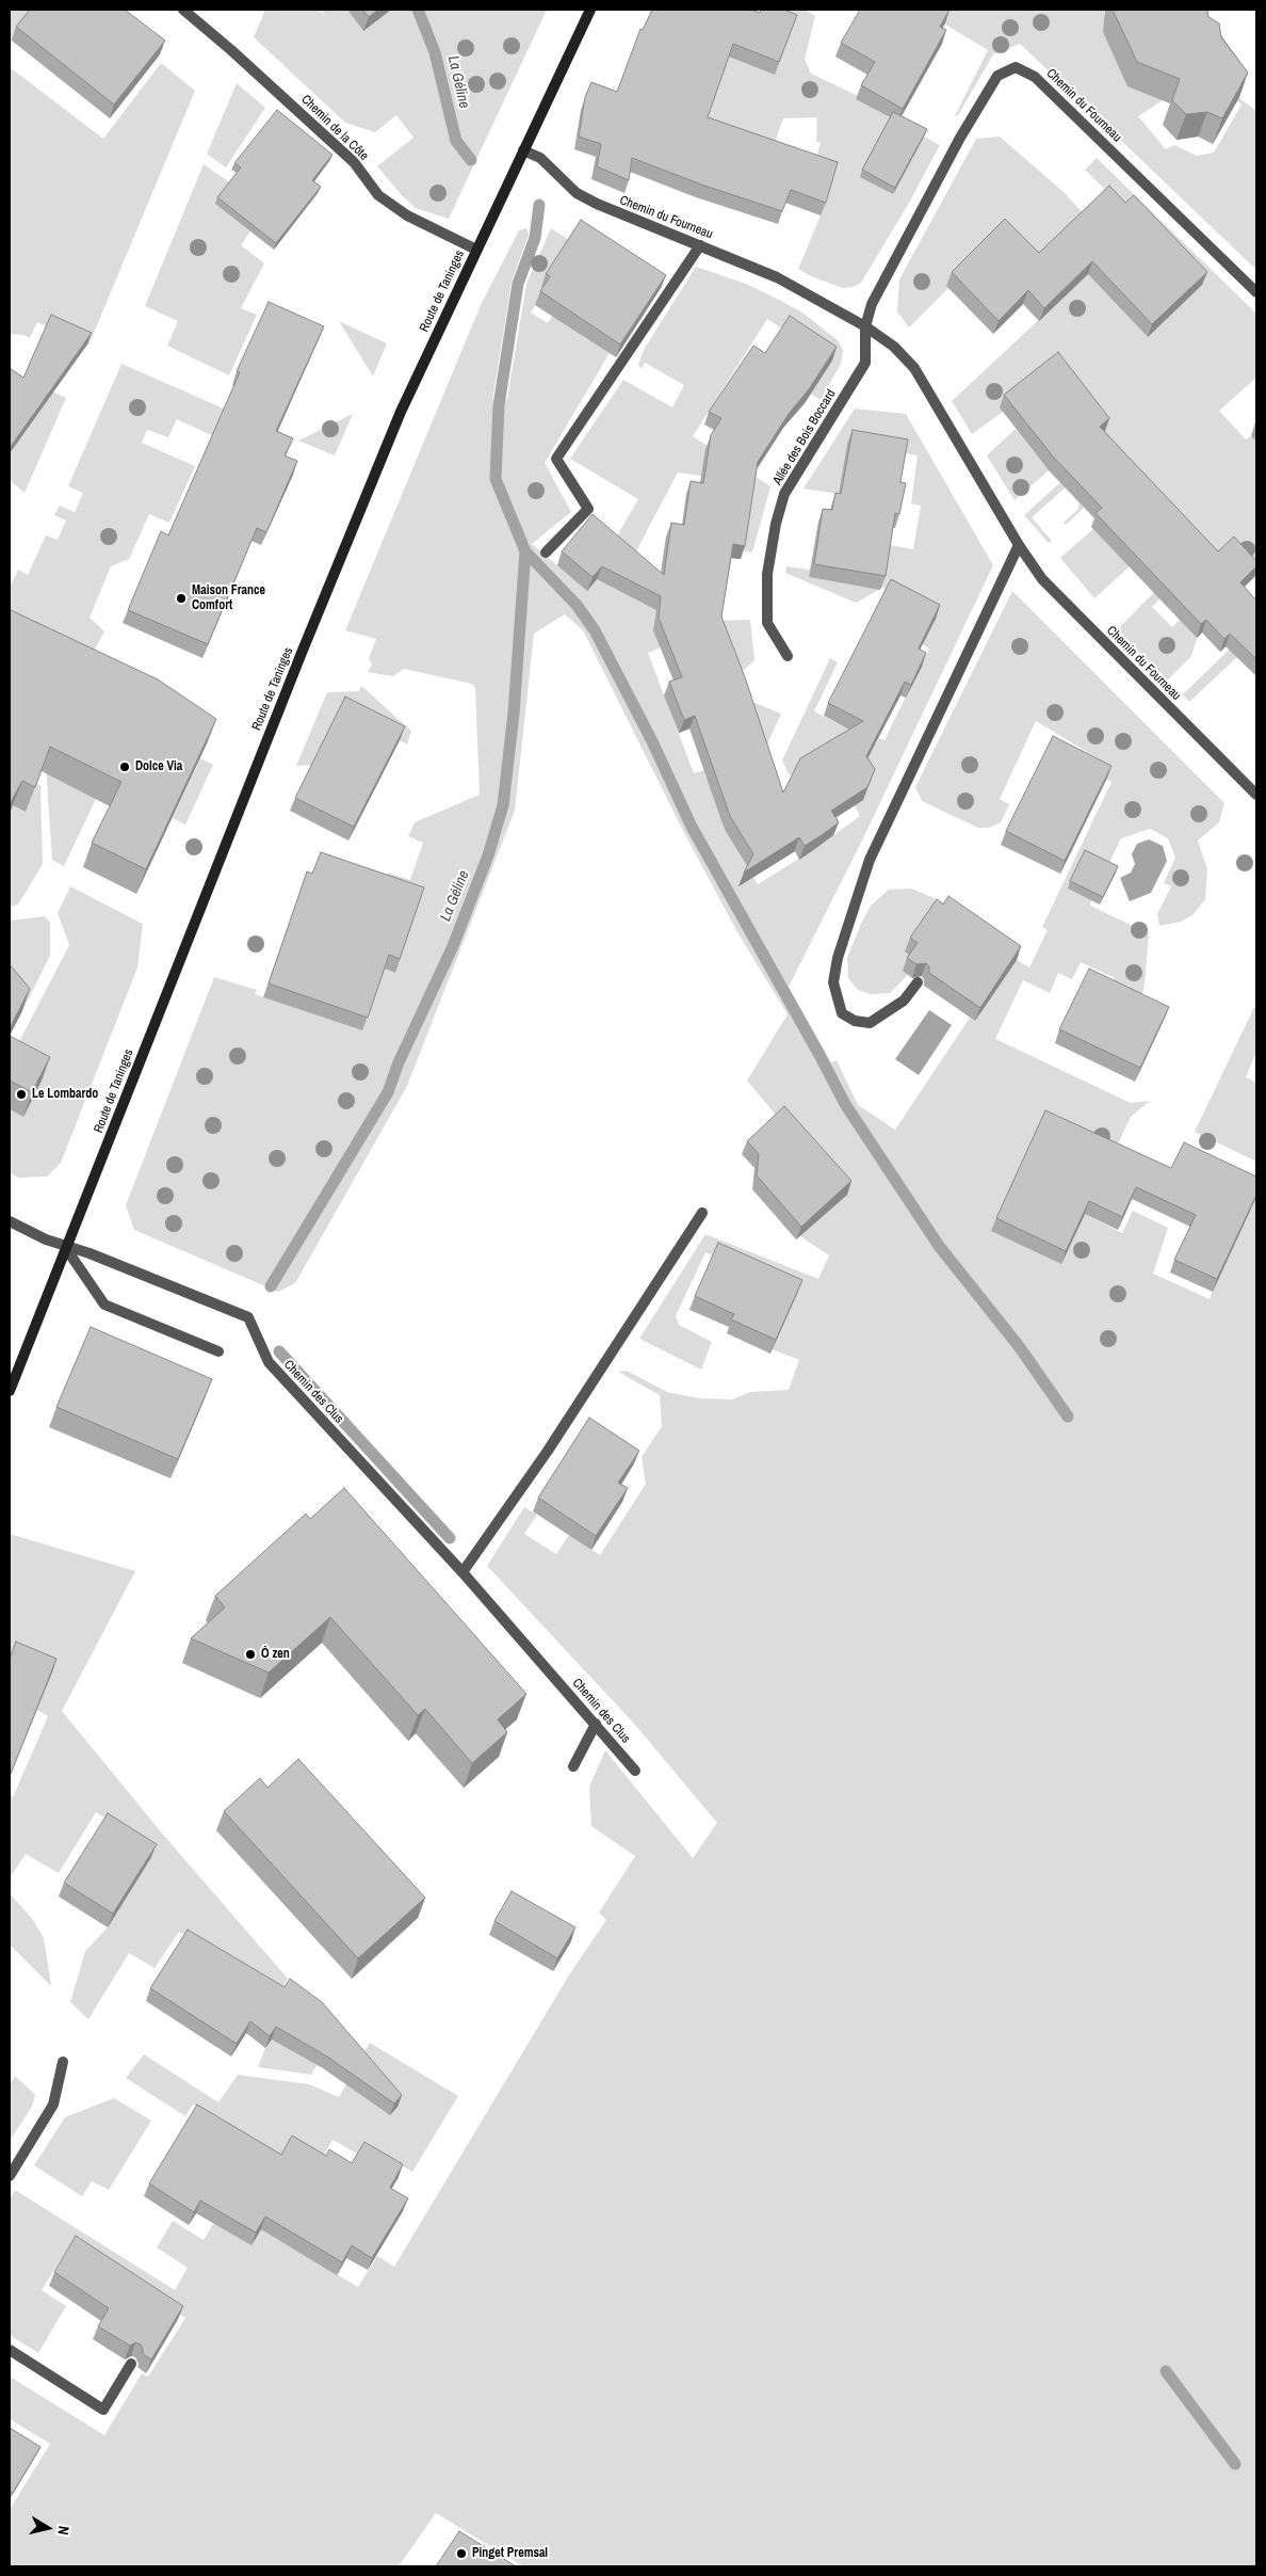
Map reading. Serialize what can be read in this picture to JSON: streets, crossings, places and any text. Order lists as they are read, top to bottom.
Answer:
{
  "streets": {
    "main road": ["Route de Taninges"],
    "street": [
      "Chemin du Fourneau",
      "Chemin de la Côte",
      "Allée des Bois Boccard",
      "Chemin des Clus"
    ]
  },
  "crossings": [
    ["Chemin du Fourneau", "Route de Taninges"],
    ["Chemin du Fourneau", "Allée des Bois Boccard"],
    ["Chemin de la Côte", "Route de Taninges"],
    ["Route de Taninges", "Chemin des Clus"]
  ],
  "water": ["La Géline"],
  "places": [
    "Maison France Comfort",
    "Dolce Via",
    "Le Lombardo",
    "Ô zen",
    "Pinget Premsal"
  ],
  "north": "right"
}
